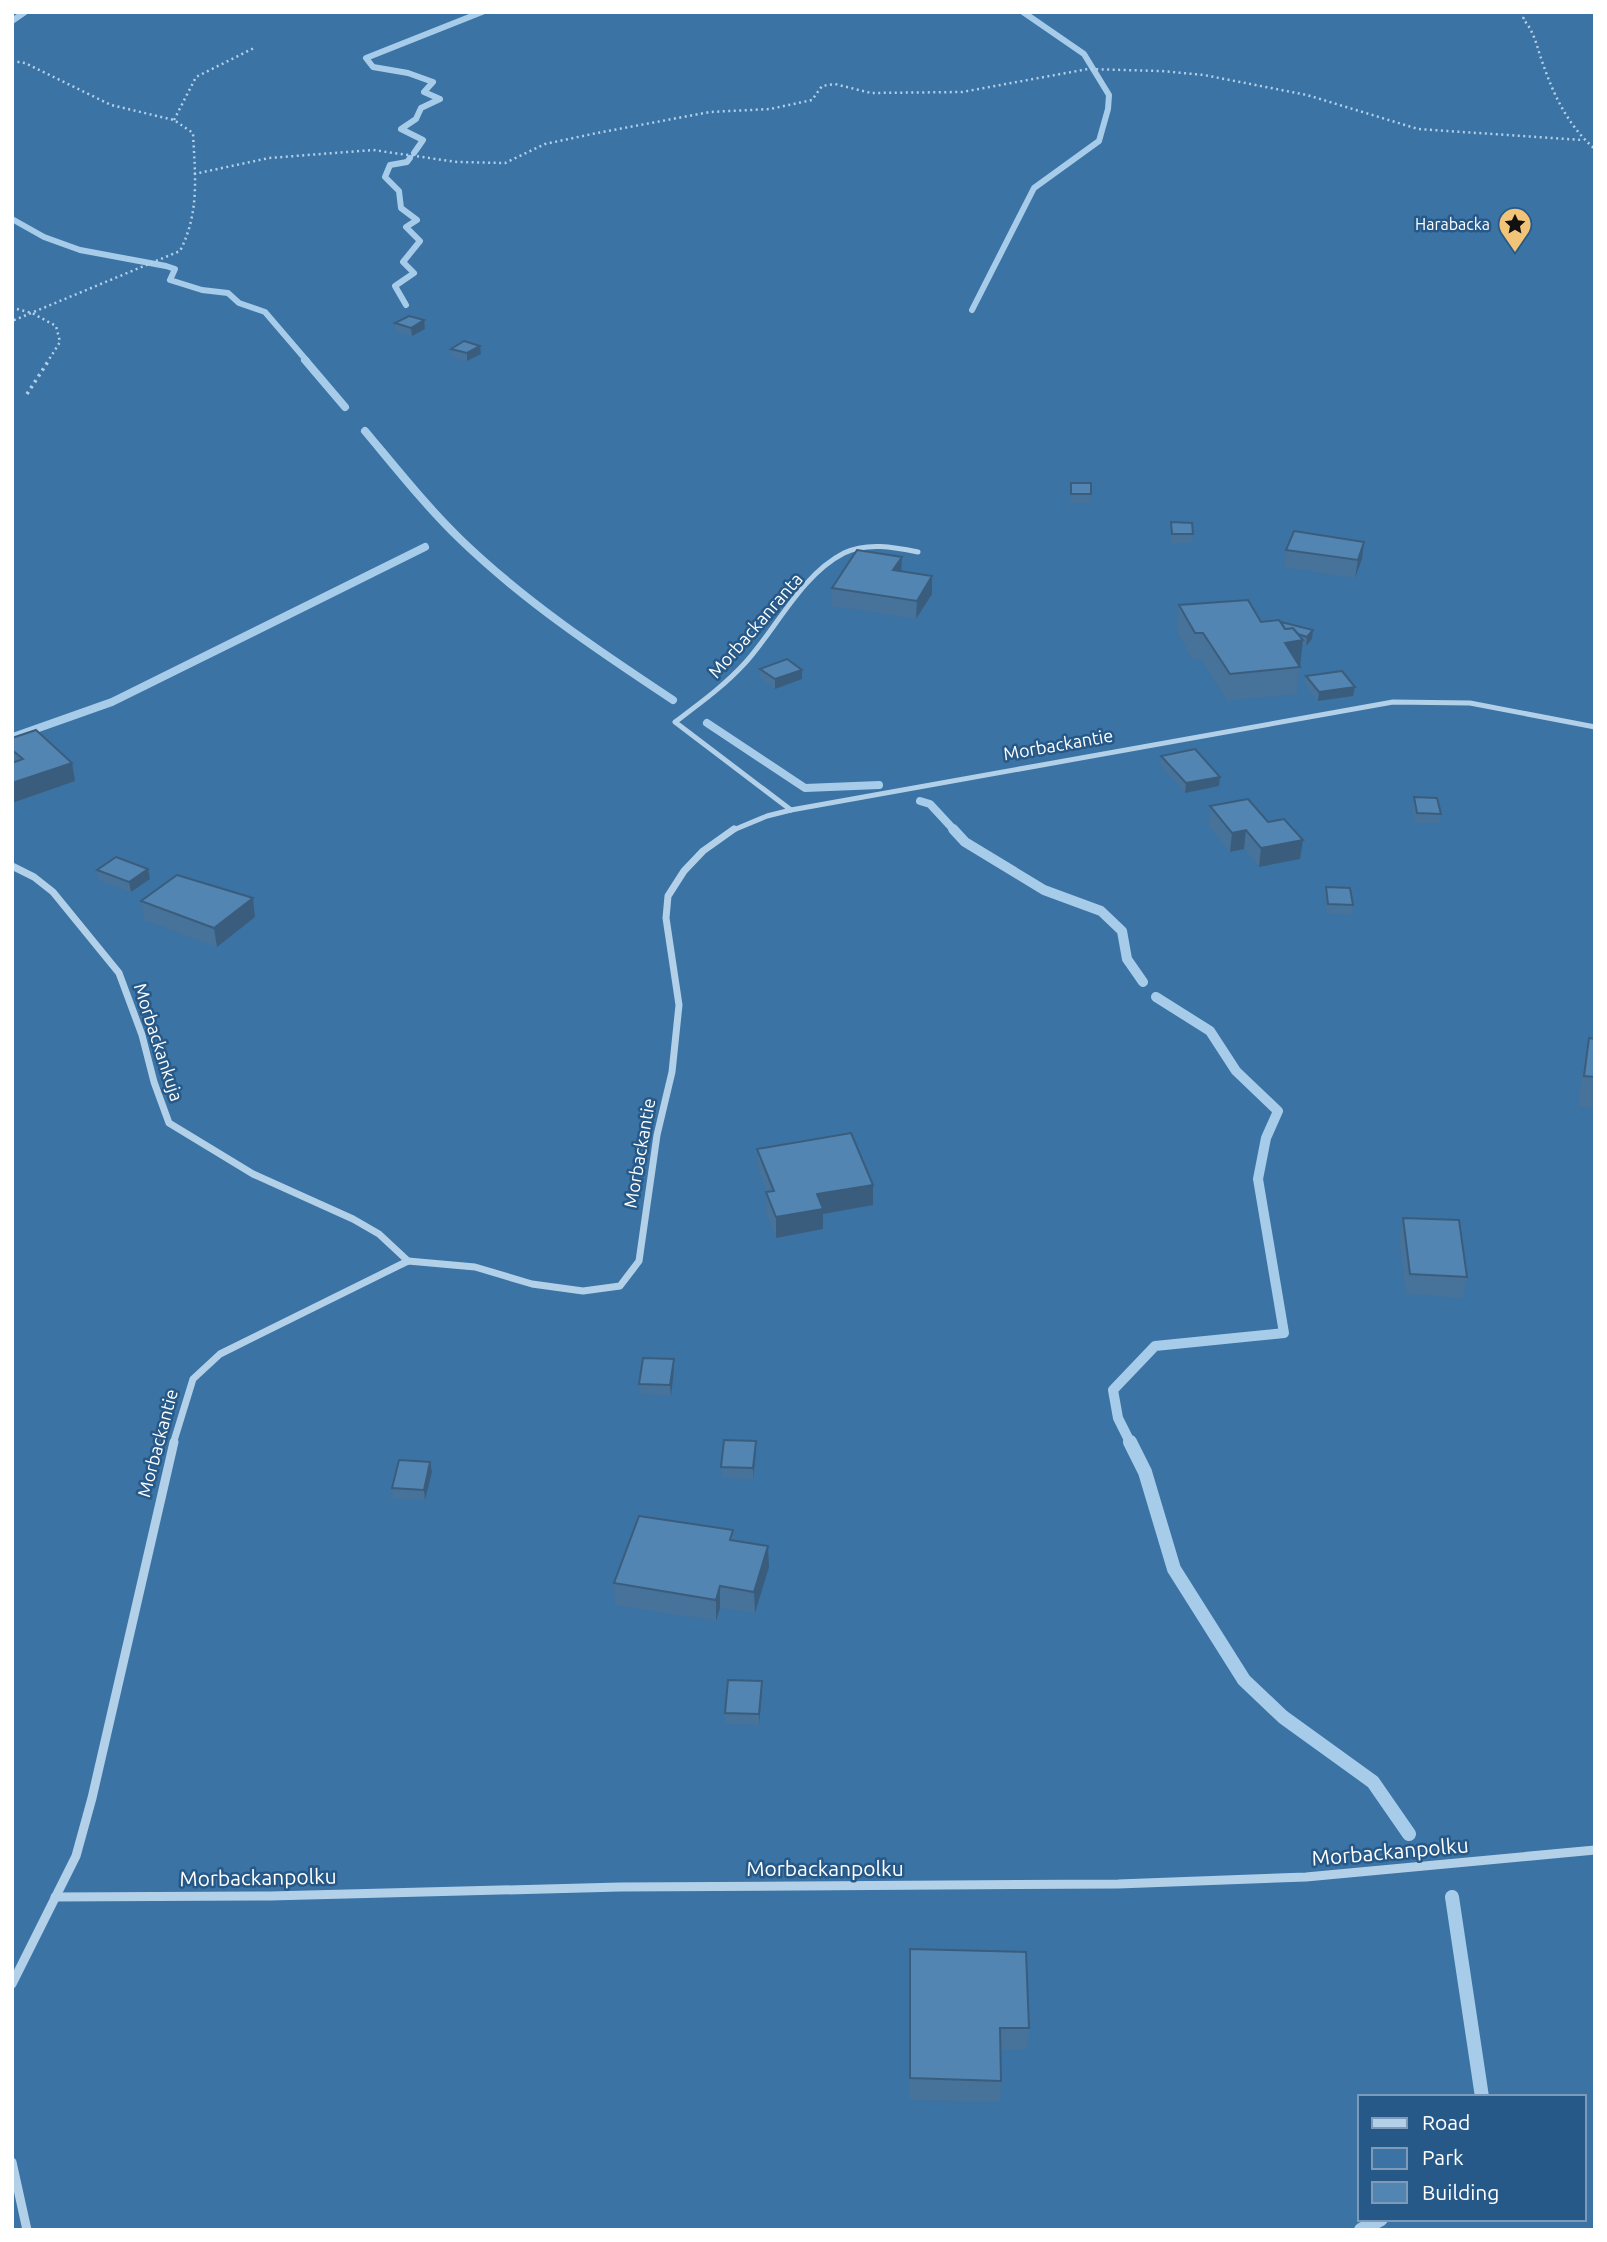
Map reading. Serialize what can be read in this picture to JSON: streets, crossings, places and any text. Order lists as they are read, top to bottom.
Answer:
{
  "streets": {
    "street": [
      "Morbackanranta",
      "Morbackantie",
      "Morbackankuja",
      "Morbackanpolku"
    ]
  },
  "crossings": [
    ["Morbackanranta", "Morbackantie"],
    ["Morbackantie", "Morbackankuja"],
    ["Morbackantie", "Morbackanpolku"]
  ],
  "places": {
    "place": ["Harabacka"]
  },
  "legend": ["Road", "Park", "Building"]
}
